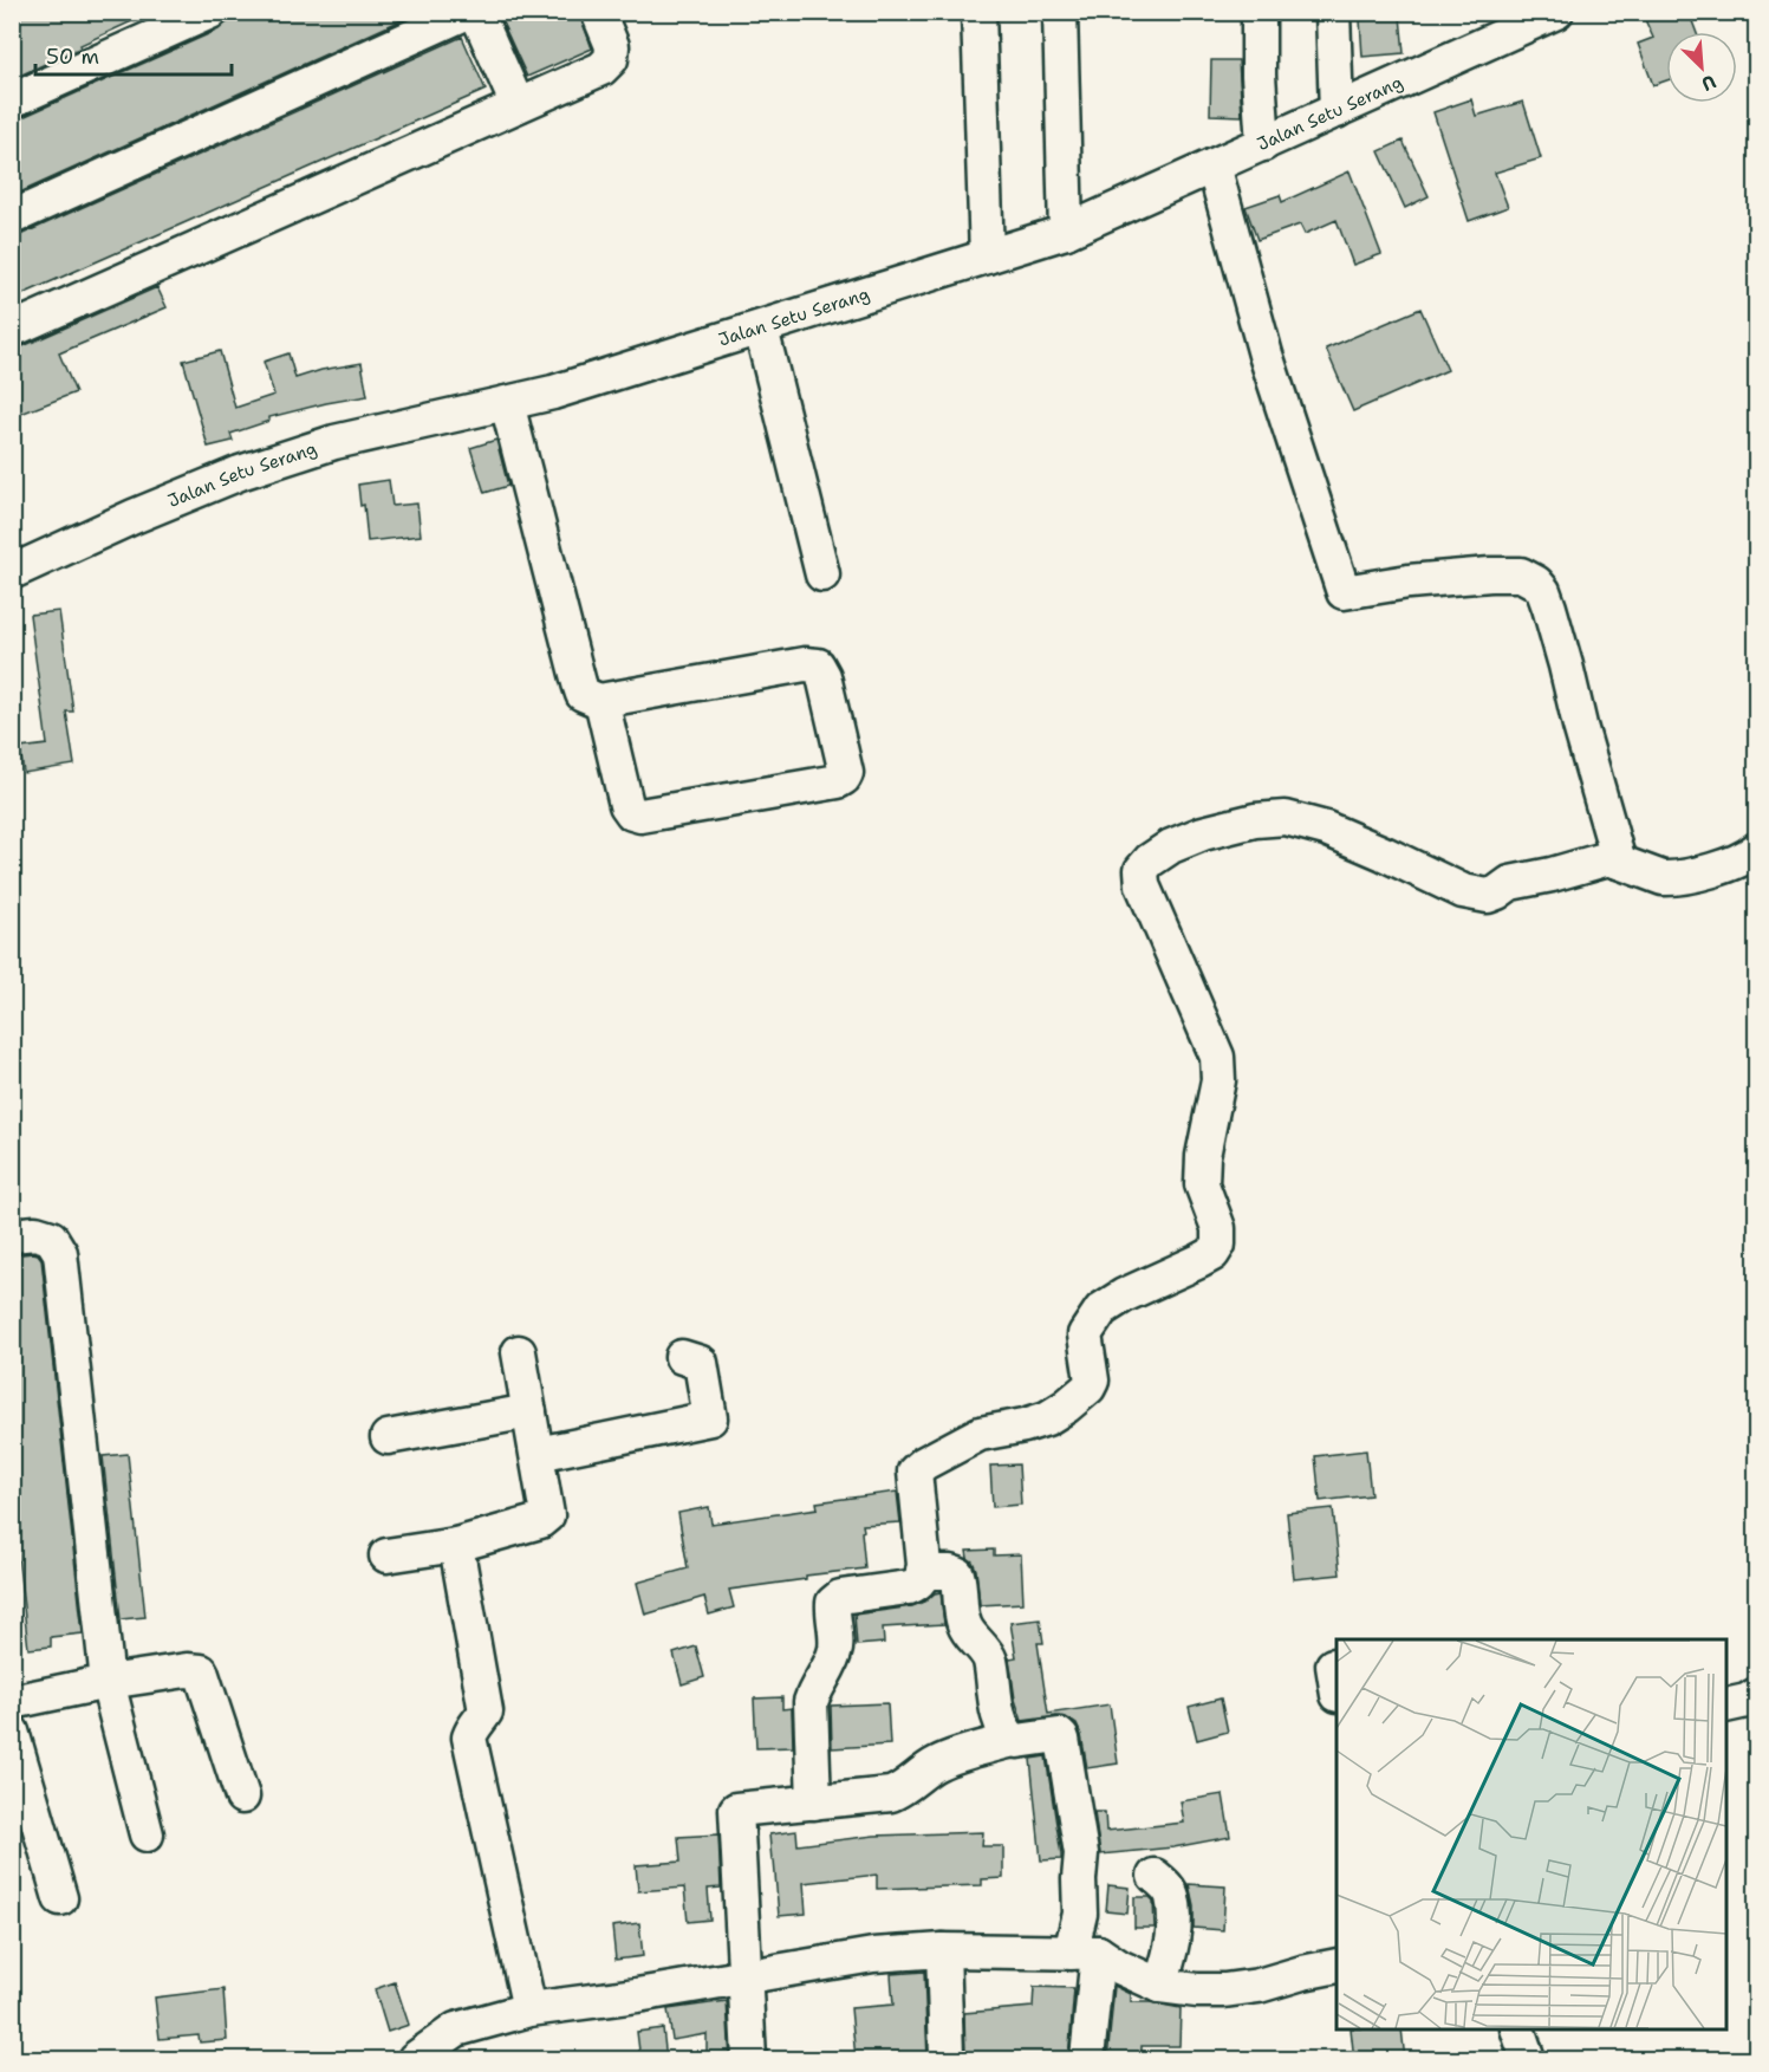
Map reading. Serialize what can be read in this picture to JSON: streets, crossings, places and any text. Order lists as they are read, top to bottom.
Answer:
{
  "streets": {
    "street": ["Jalan Setu Serang"]
  },
  "scale_bar": "50 m",
  "north": "bottom right"
}
